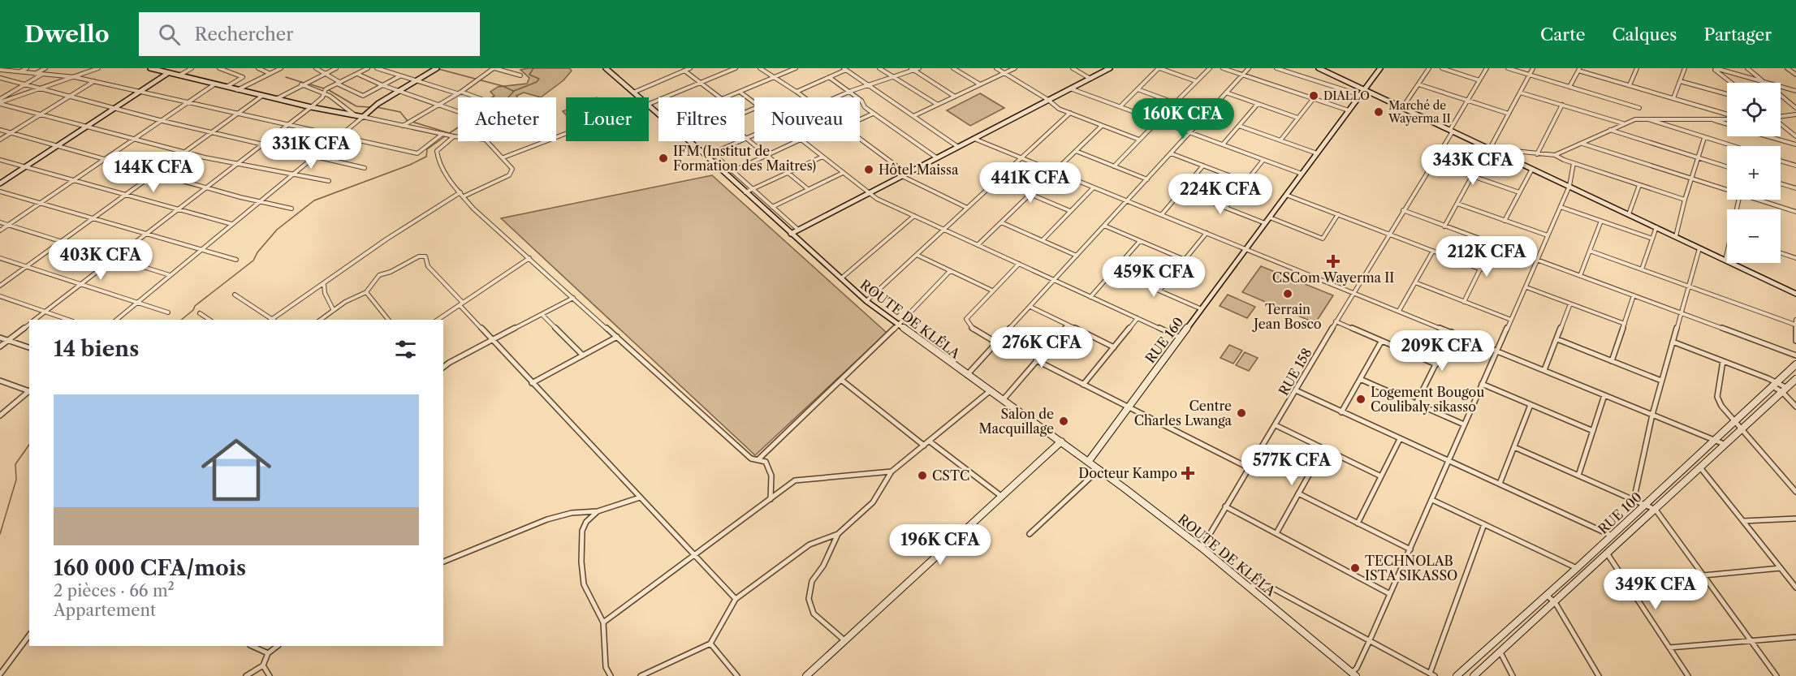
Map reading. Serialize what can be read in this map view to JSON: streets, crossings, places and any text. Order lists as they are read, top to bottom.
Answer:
{
  "streets": {
    "street": [
      "ROUTE DE KLÉLA",
      "RUE 160",
      "RUE 158",
      "RUE 100"
    ]
  },
  "crossings": [
    ["ROUTE DE KLÉLA", "RUE 160"],
    ["ROUTE DE KLÉLA", "RUE 158"]
  ],
  "places": {
    "other": [
      "DIALLO",
      "Marché de Wayerma II",
      "IFM (Institut de Formation des Maitres)",
      "Hôtel Maissa",
      "Terrain Jean Bosco",
      "Logement Bougou Coulibaly sikasso",
      "Centre Charles Lwanga",
      "Salon de Macquillage",
      "CSTC",
      "TECHNOLAB ISTA SIKASSO"
    ],
    "health": ["CSCom Wayerma II", "Docteur Kampo"]
  },
  "page": {
    "header": "Dwello",
    "search": "Rechercher",
    "nav": ["Carte", "Calques", "Partager"],
    "map_buttons": ["+", "−"],
    "chip": [
      "Acheter",
      "Louer",
      "Filtres",
      "Nouveau"
    ],
    "price": [
      "160K CFA",
      "331K CFA",
      "343K CFA",
      "144K CFA",
      "441K CFA",
      "224K CFA",
      "212K CFA",
      "403K CFA",
      "459K CFA",
      "276K CFA",
      "209K CFA",
      "577K CFA",
      "196K CFA",
      "349K CFA"
    ],
    "heading": "14 biens",
    "list": [
      {
        "name": "160 000 CFA/mois",
        "note": "2 pièces · 66 m² · Appartement"
      }
    ]
  }
}
